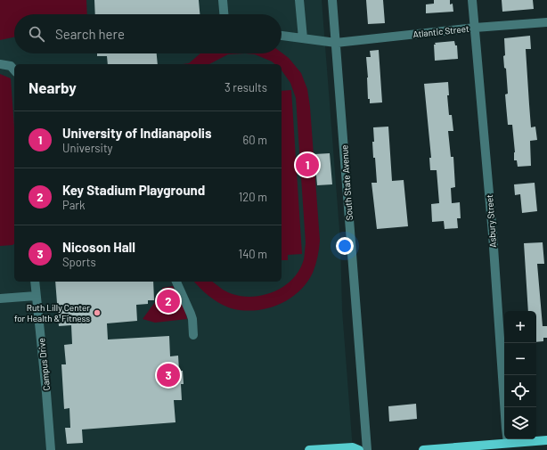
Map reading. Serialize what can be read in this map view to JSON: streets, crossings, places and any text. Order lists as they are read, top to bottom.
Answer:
{
  "streets": {
    "street": [
      "Atlantic Street",
      "South State Avenue",
      "Asbury Street",
      "Campus Drive"
    ]
  },
  "crossings": [
    ["Atlantic Street", "South State Avenue"],
    ["Atlantic Street", "Asbury Street"]
  ],
  "places": ["Ruth Lilly Center for Health & Fitness"],
  "page": {
    "search": "Search here",
    "heading": ["Nearby", "3 results"],
    "list": [
      {
        "mark": "1",
        "name": "University of Indianapolis",
        "note": "University",
        "value": "60 m"
      },
      {
        "mark": "2",
        "name": "Key Stadium Playground",
        "note": "Park",
        "value": "120 m"
      },
      {
        "mark": "3",
        "name": "Nicoson Hall",
        "note": "Sports",
        "value": "140 m"
      }
    ],
    "pins": ["1", "2", "3"],
    "map_buttons": ["+", "−"]
  }
}
